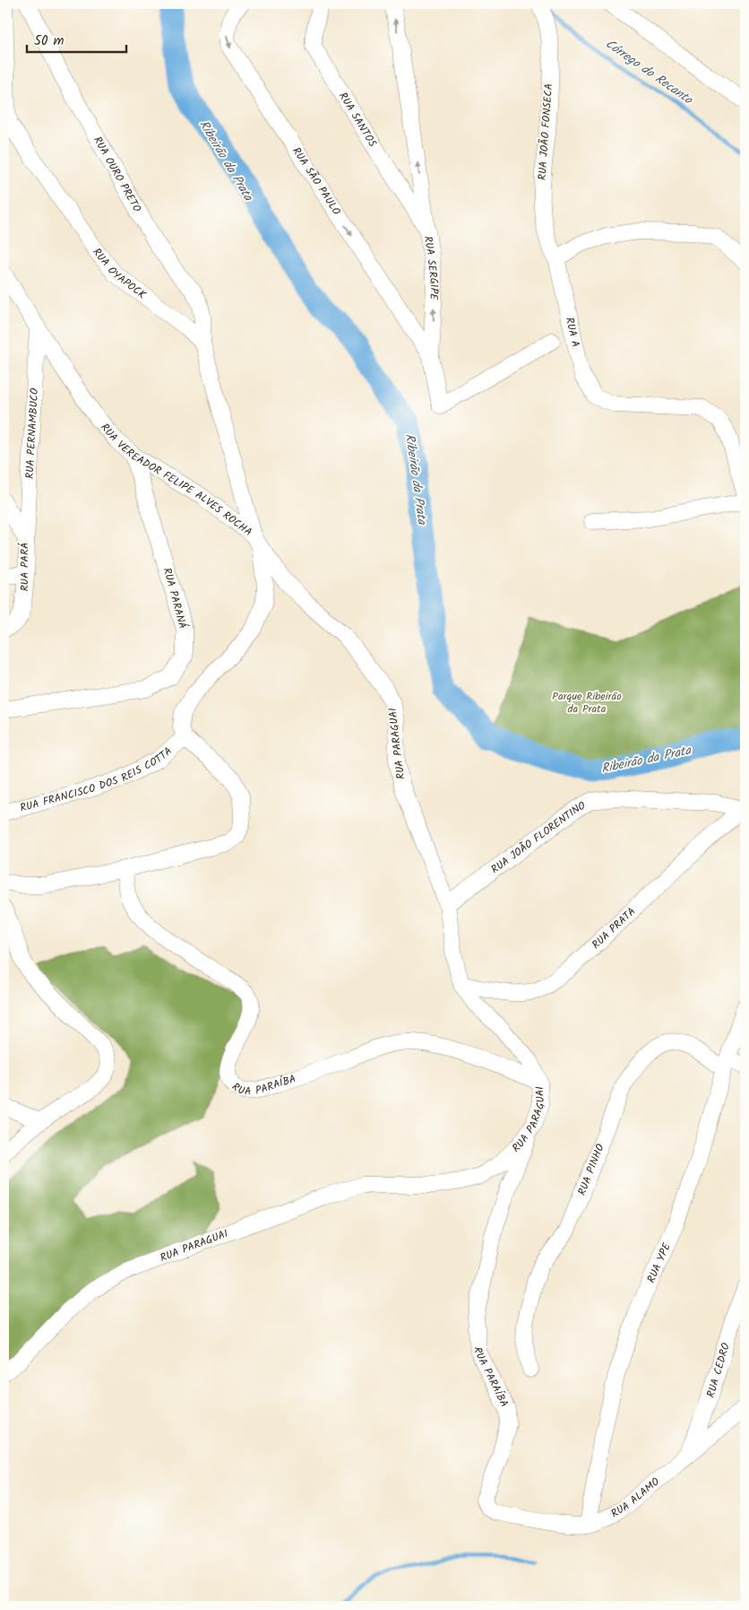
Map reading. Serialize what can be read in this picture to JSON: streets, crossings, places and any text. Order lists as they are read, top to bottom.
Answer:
{
  "streets": {
    "street": [
      "RUA SANTOS",
      "RUA JOÃO FONSECA",
      "RUA OURO PRETO",
      "RUA SÃO PAULO",
      "RUA SERGIPE",
      "RUA OYAPOCK",
      "RUA A",
      "RUA PERNAMBUCO",
      "RUA VEREADOR FELIPE ALVES ROCHA",
      "RUA PARÁ",
      "RUA PARANÁ",
      "RUA PARAGUAI",
      "RUA FRANCISCO DOS REIS COTTA",
      "RUA JOÃO FLORENTINO",
      "RUA PRATA",
      "RUA PARAÍBA",
      "RUA PINHO",
      "RUA YPE",
      "RUA CEDRO",
      "RUA ALAMO"
    ]
  },
  "crossings": [
    ["RUA SANTOS", "RUA SERGIPE"],
    ["RUA JOÃO FONSECA", "RUA A"],
    ["RUA OURO PRETO", "RUA OYAPOCK"],
    ["RUA SÃO PAULO", "RUA SERGIPE"],
    ["RUA PERNAMBUCO", "RUA VEREADOR FELIPE ALVES ROCHA"],
    ["RUA PERNAMBUCO", "RUA PARÁ"],
    ["RUA VEREADOR FELIPE ALVES ROCHA", "RUA PARANÁ"],
    ["RUA VEREADOR FELIPE ALVES ROCHA", "RUA PARAGUAI"],
    ["RUA VEREADOR FELIPE ALVES ROCHA", "RUA FRANCISCO DOS REIS COTTA"],
    ["RUA PARAGUAI", "RUA JOÃO FLORENTINO"],
    ["RUA PARAGUAI", "RUA PRATA"],
    ["RUA PARAGUAI", "RUA PARAÍBA"],
    ["RUA JOÃO FLORENTINO", "RUA PRATA"],
    ["RUA PARAÍBA", "RUA ALAMO"],
    ["RUA PINHO", "RUA YPE"],
    ["RUA YPE", "RUA ALAMO"],
    ["RUA CEDRO", "RUA ALAMO"]
  ],
  "one_way": ["RUA SÃO PAULO", "RUA SERGIPE"],
  "water": ["Córrego do Recanto", "Ribeirão da Prata"],
  "parks": ["Parque Ribeirão da Prata"],
  "scale_bar": "50 m"
}
